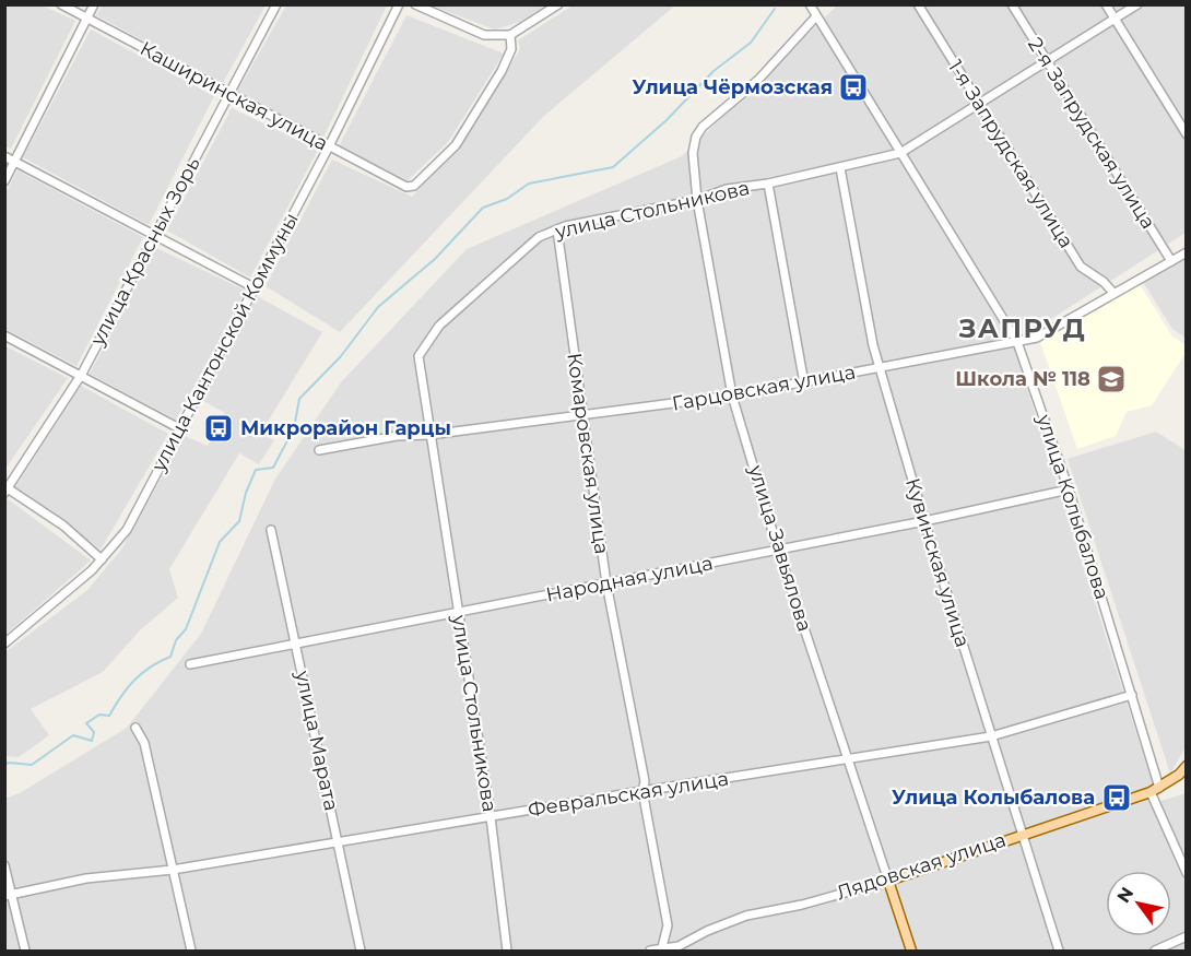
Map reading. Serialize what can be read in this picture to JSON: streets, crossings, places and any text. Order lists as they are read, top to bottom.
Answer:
{
  "streets": {
    "main road": ["улица Завьялова", "Лядовская улица"],
    "street": [
      "Каширинская улица",
      "2-я Запрудская улица",
      "1-я Запрудская улица",
      "улица Стольникова",
      "улица Красных Зорь",
      "улица Кантонской Коммуны",
      "Гарцовская улица",
      "Комаровская улица",
      "улица Колыбалова",
      "Кувинская улица",
      "Народная улица",
      "улица Марата",
      "Февральская улица"
    ]
  },
  "crossings": [
    ["Каширинская улица", "улица Красных Зорь"],
    ["Каширинская улица", "улица Кантонской Коммуны"],
    ["2-я Запрудская улица", "улица Стольникова"],
    ["2-я Запрудская улица", "Гарцовская улица"],
    ["1-я Запрудская улица", "улица Стольникова"],
    ["1-я Запрудская улица", "Гарцовская улица"],
    ["улица Стольникова", "Гарцовская улица"],
    ["улица Стольникова", "Комаровская улица"],
    ["улица Стольникова", "улица Колыбалова"],
    ["улица Стольникова", "улица Завьялова"],
    ["улица Стольникова", "Кувинская улица"],
    ["улица Стольникова", "Народная улица"],
    ["улица Стольникова", "Февральская улица"],
    ["Гарцовская улица", "Комаровская улица"],
    ["Гарцовская улица", "улица Колыбалова"],
    ["Гарцовская улица", "улица Завьялова"],
    ["Гарцовская улица", "Кувинская улица"],
    ["Комаровская улица", "Народная улица"],
    ["Комаровская улица", "Февральская улица"],
    ["Комаровская улица", "Лядовская улица"],
    ["улица Колыбалова", "улица Завьялова"],
    ["улица Колыбалова", "Народная улица"],
    ["улица Колыбалова", "Февральская улица"],
    ["улица Колыбалова", "Лядовская улица"],
    ["улица Завьялова", "Народная улица"],
    ["улица Завьялова", "Февральская улица"],
    ["улица Завьялова", "Лядовская улица"],
    ["Кувинская улица", "Народная улица"],
    ["Кувинская улица", "Февральская улица"],
    ["Кувинская улица", "Лядовская улица"],
    ["Народная улица", "улица Марата"],
    ["улица Марата", "Февральская улица"]
  ],
  "districts": ["ЗАПРУД"],
  "places": {
    "bus stop": ["Улица Чёрмозская", "Микрорайон Гарцы", "Улица Колыбалова"],
    "school or university": ["Школа № 118"]
  },
  "north": "top left"
}
